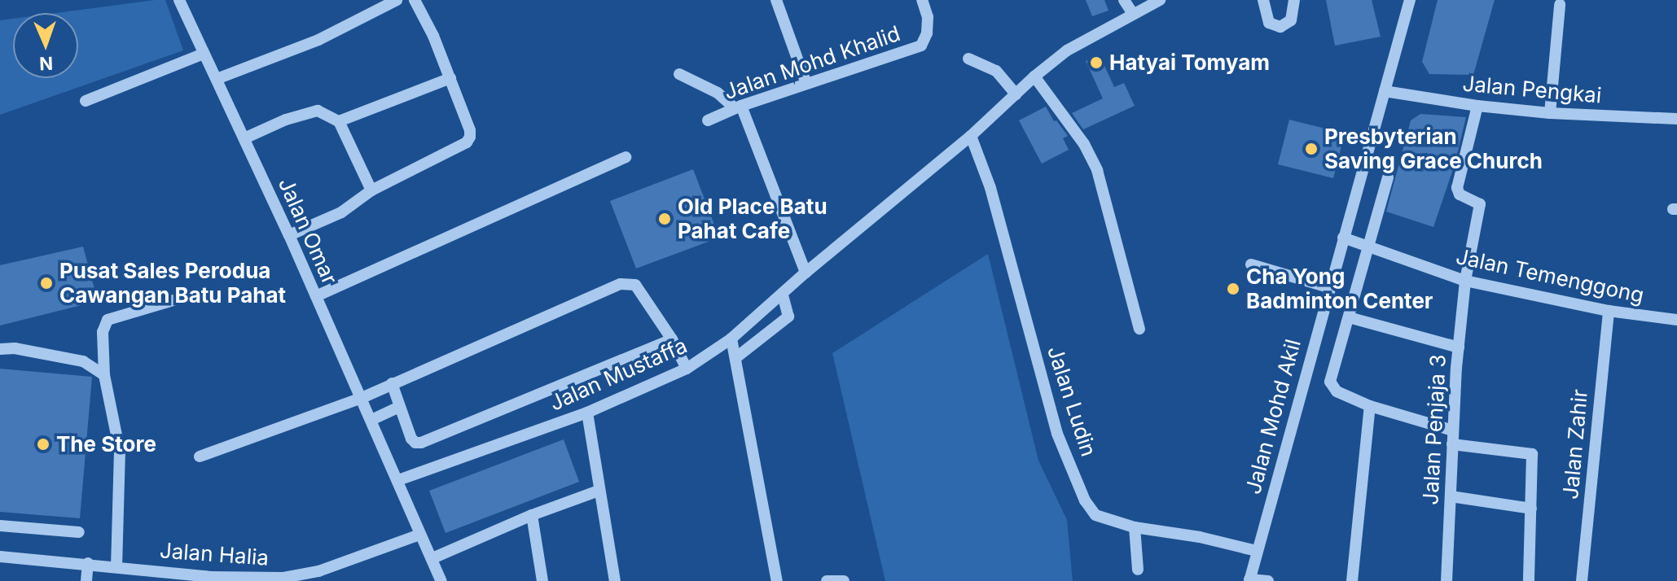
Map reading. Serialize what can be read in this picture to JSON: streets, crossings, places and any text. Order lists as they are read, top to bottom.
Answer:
{
  "streets": {
    "street": [
      "Jalan Mohd Khalid",
      "Jalan Pengkai",
      "Jalan Omar",
      "Jalan Temenggong",
      "Jalan Mustaffa",
      "Jalan Ludin",
      "Jalan Mohd Akil",
      "Jalan Penjaja 3",
      "Jalan Zahir",
      "Jalan Halia"
    ]
  },
  "crossings": [
    ["Jalan Pengkai", "Jalan Mohd Akil"],
    ["Jalan Pengkai", "Jalan Penjaja 3"],
    ["Jalan Omar", "Jalan Mustaffa"],
    ["Jalan Temenggong", "Jalan Mohd Akil"],
    ["Jalan Temenggong", "Jalan Penjaja 3"],
    ["Jalan Temenggong", "Jalan Zahir"],
    ["Jalan Mustaffa", "Jalan Ludin"],
    ["Jalan Ludin", "Jalan Mohd Akil"]
  ],
  "places": [
    "Hatyai Tomyam",
    "Presbyterian Saving Grace Church",
    "Old Place Batu Pahat Cafe",
    "Pusat Sales Perodua Cawangan Batu Pahat",
    "Cha Yong Badminton Center",
    "The Store"
  ],
  "north": "bottom"
}
